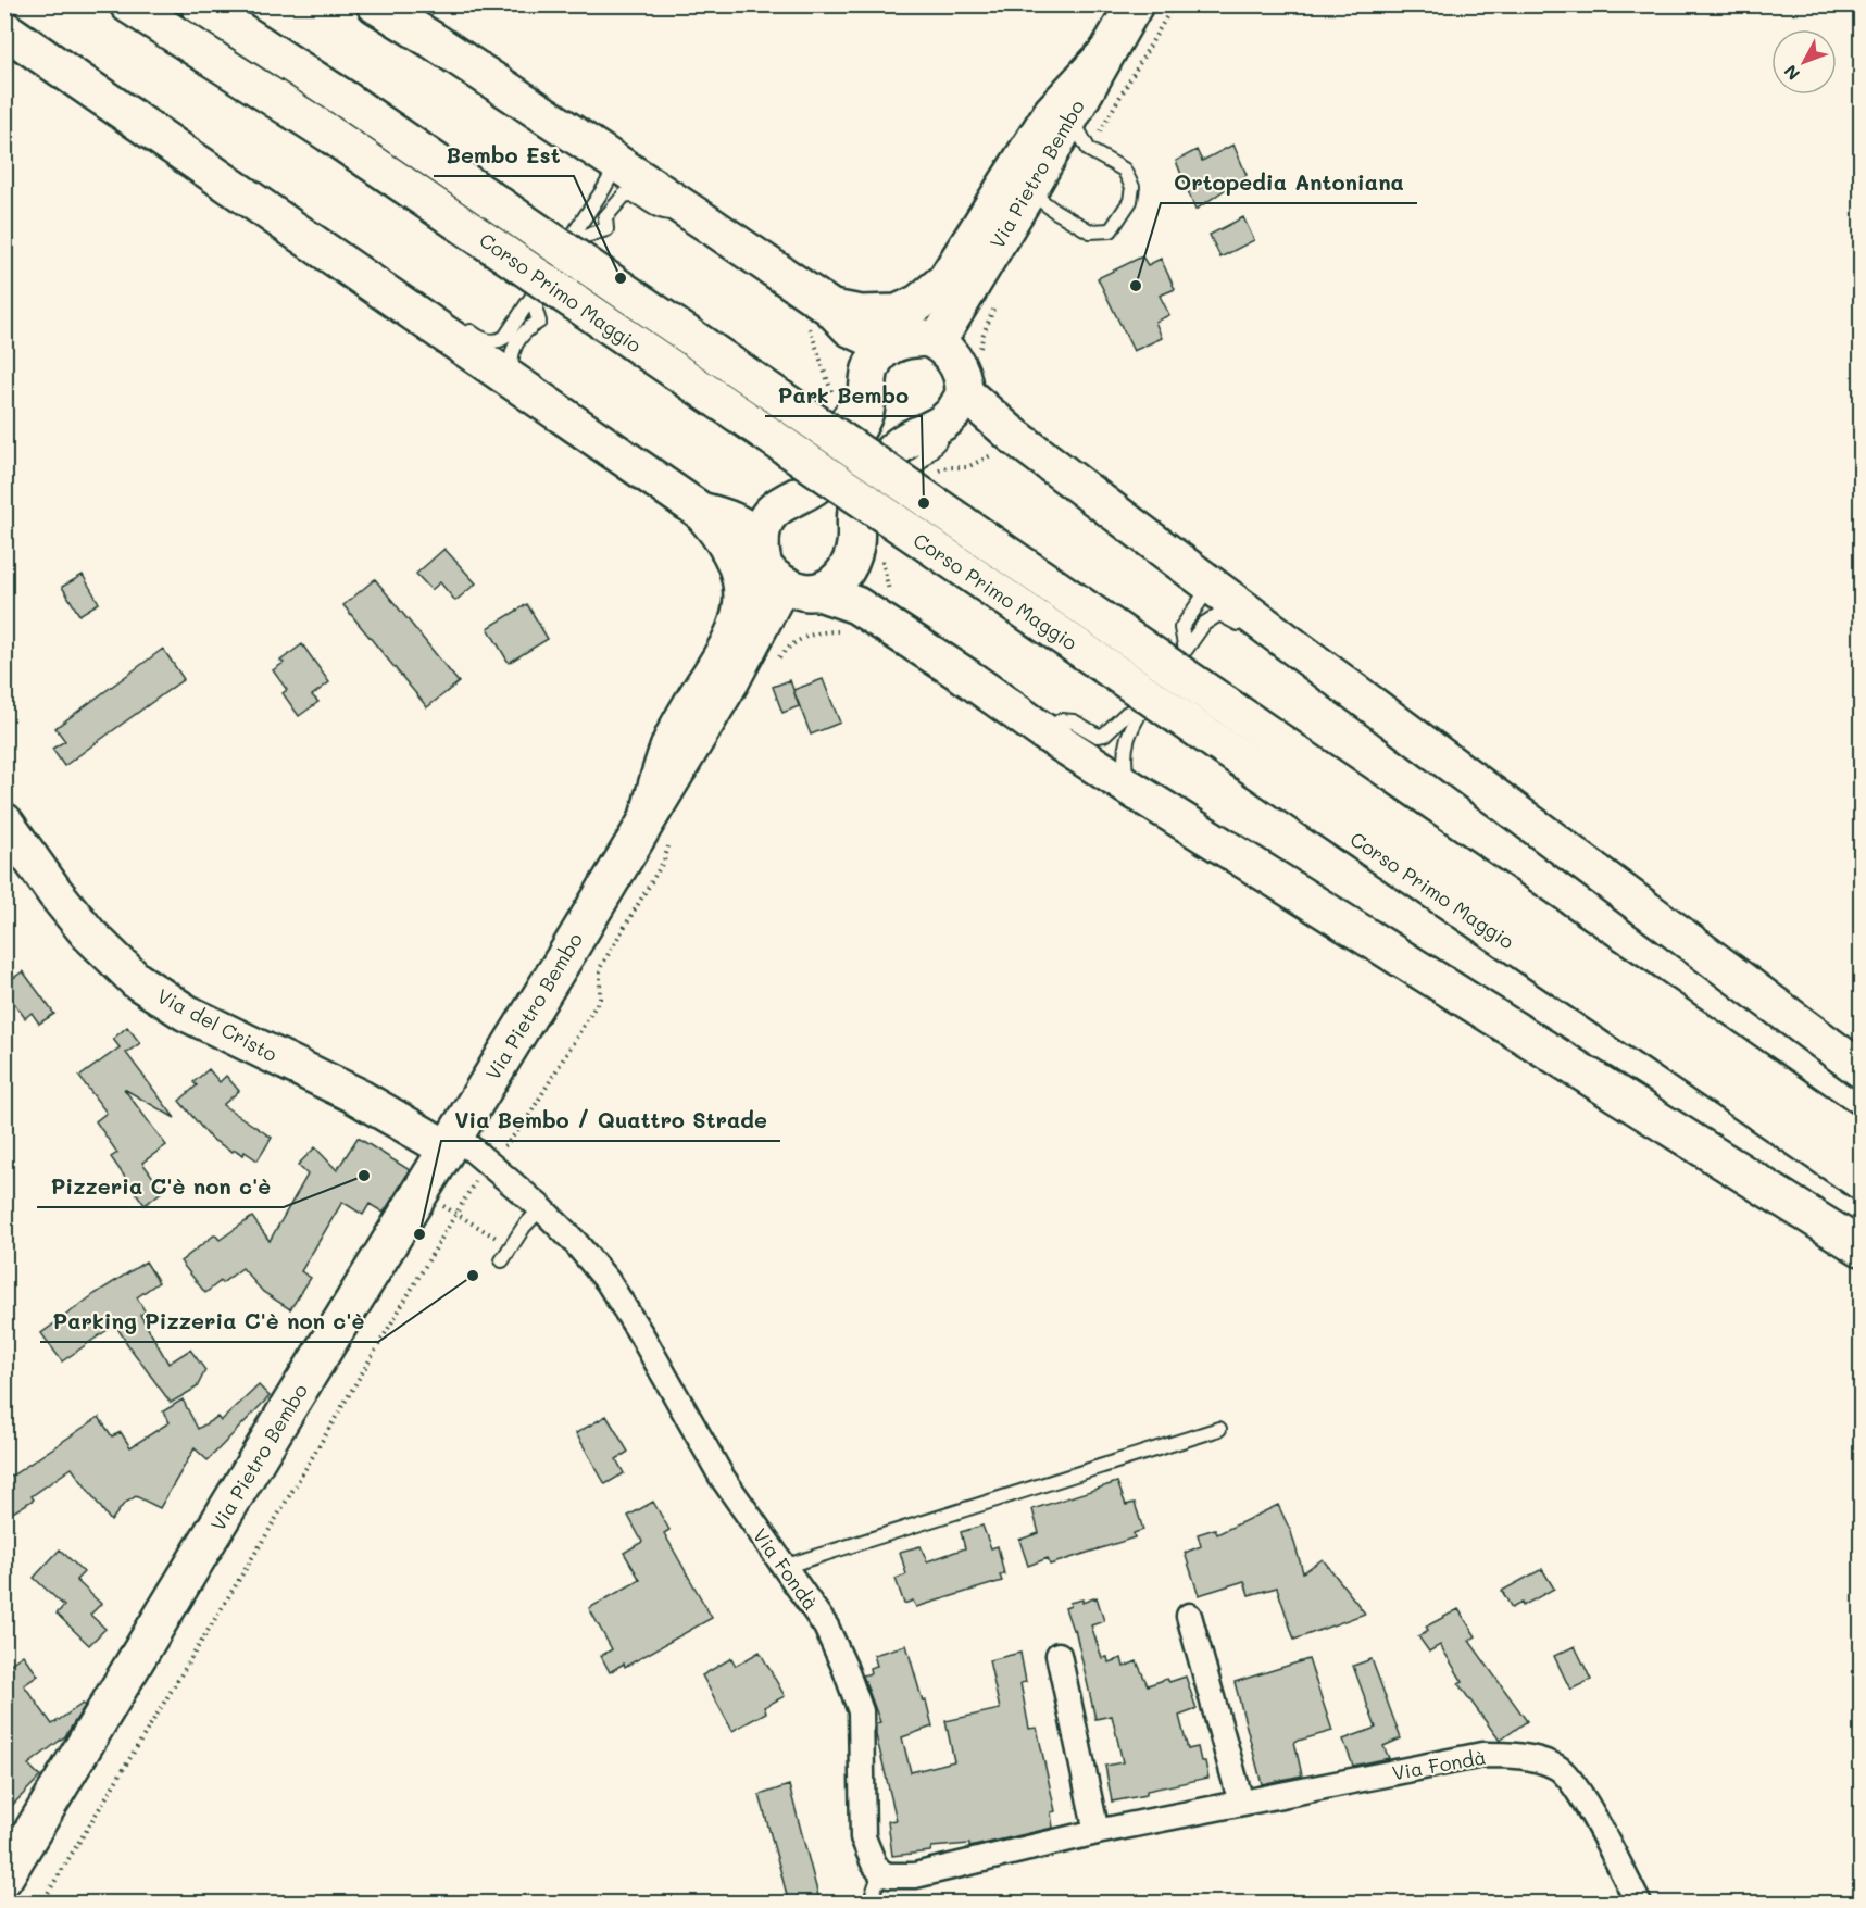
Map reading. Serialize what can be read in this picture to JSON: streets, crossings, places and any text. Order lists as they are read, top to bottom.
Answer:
{
  "streets": {
    "main road": ["Via Pietro Bembo", "Corso Primo Maggio", "Via del Cristo"],
    "street": ["Via Fondà"]
  },
  "crossings": [
    ["Via Pietro Bembo", "Via del Cristo"],
    ["Via Pietro Bembo", "Via Fondà"],
    ["Via del Cristo", "Via Fondà"]
  ],
  "places": [
    "Bembo Est",
    "Ortopedia Antoniana",
    "Park Bembo",
    "Pizzeria C'è non c'è",
    "Via Bembo / Quattro Strade",
    "Parking Pizzeria C'è non c'è"
  ],
  "north": "bottom left"
}
